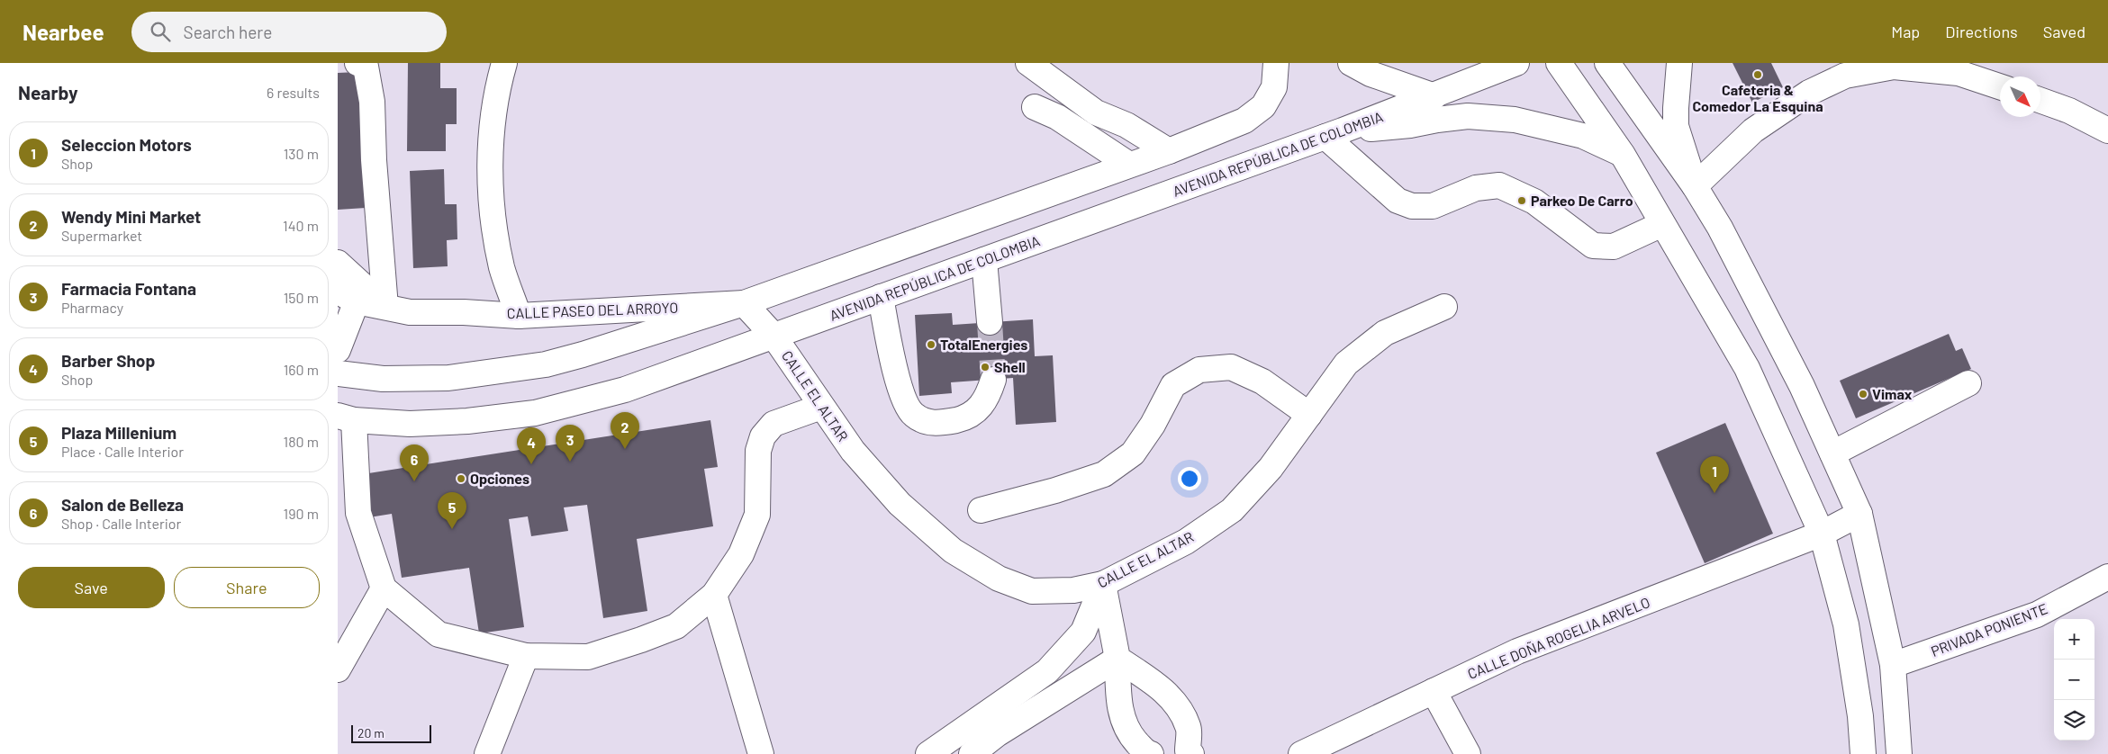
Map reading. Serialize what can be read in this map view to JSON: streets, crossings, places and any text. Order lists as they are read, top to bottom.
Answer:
{
  "streets": {
    "main road": [
      "AVENIDA REPÚBLICA DE COLOMBIA",
      "CALLE PASEO DEL ARROYO",
      "CALLE EL ALTAR",
      "PRIVADA PONIENTE",
      "CALLE DOÑA ROGELIA ARVELO"
    ]
  },
  "crossings": [
    ["AVENIDA REPÚBLICA DE COLOMBIA", "CALLE EL ALTAR"],
    ["CALLE PASEO DEL ARROYO", "CALLE EL ALTAR"]
  ],
  "places": [
    "Cafeteria & Comedor La Esquina",
    "Parkeo De Carro",
    "TotalEnergies",
    "Shell",
    "Vimax",
    "Opciones"
  ],
  "scale_bar": "20 m",
  "north": "bottom right",
  "page": {
    "header": "Nearbee",
    "search": "Search here",
    "nav": ["Map", "Directions", "Saved"],
    "heading": ["Nearby", "6 results"],
    "list": [
      {
        "mark": "1",
        "name": "Seleccion Motors",
        "note": "Shop",
        "value": "130 m"
      },
      {
        "mark": "2",
        "name": "Wendy Mini Market",
        "note": "Supermarket",
        "value": "140 m"
      },
      {
        "mark": "3",
        "name": "Farmacia Fontana",
        "note": "Pharmacy",
        "value": "150 m"
      },
      {
        "mark": "4",
        "name": "Barber Shop",
        "note": "Shop",
        "value": "160 m"
      },
      {
        "mark": "5",
        "name": "Plaza Millenium",
        "note": "Place · Calle Interior",
        "value": "180 m"
      },
      {
        "mark": "6",
        "name": "Salon de Belleza",
        "note": "Shop · Calle Interior",
        "value": "190 m"
      }
    ],
    "pins": [
      "2",
      "3",
      "4",
      "6",
      "1",
      "5"
    ],
    "buttons": ["Save", "Share"],
    "map_buttons": ["+", "−"],
    "scale": "20 m"
  }
}
